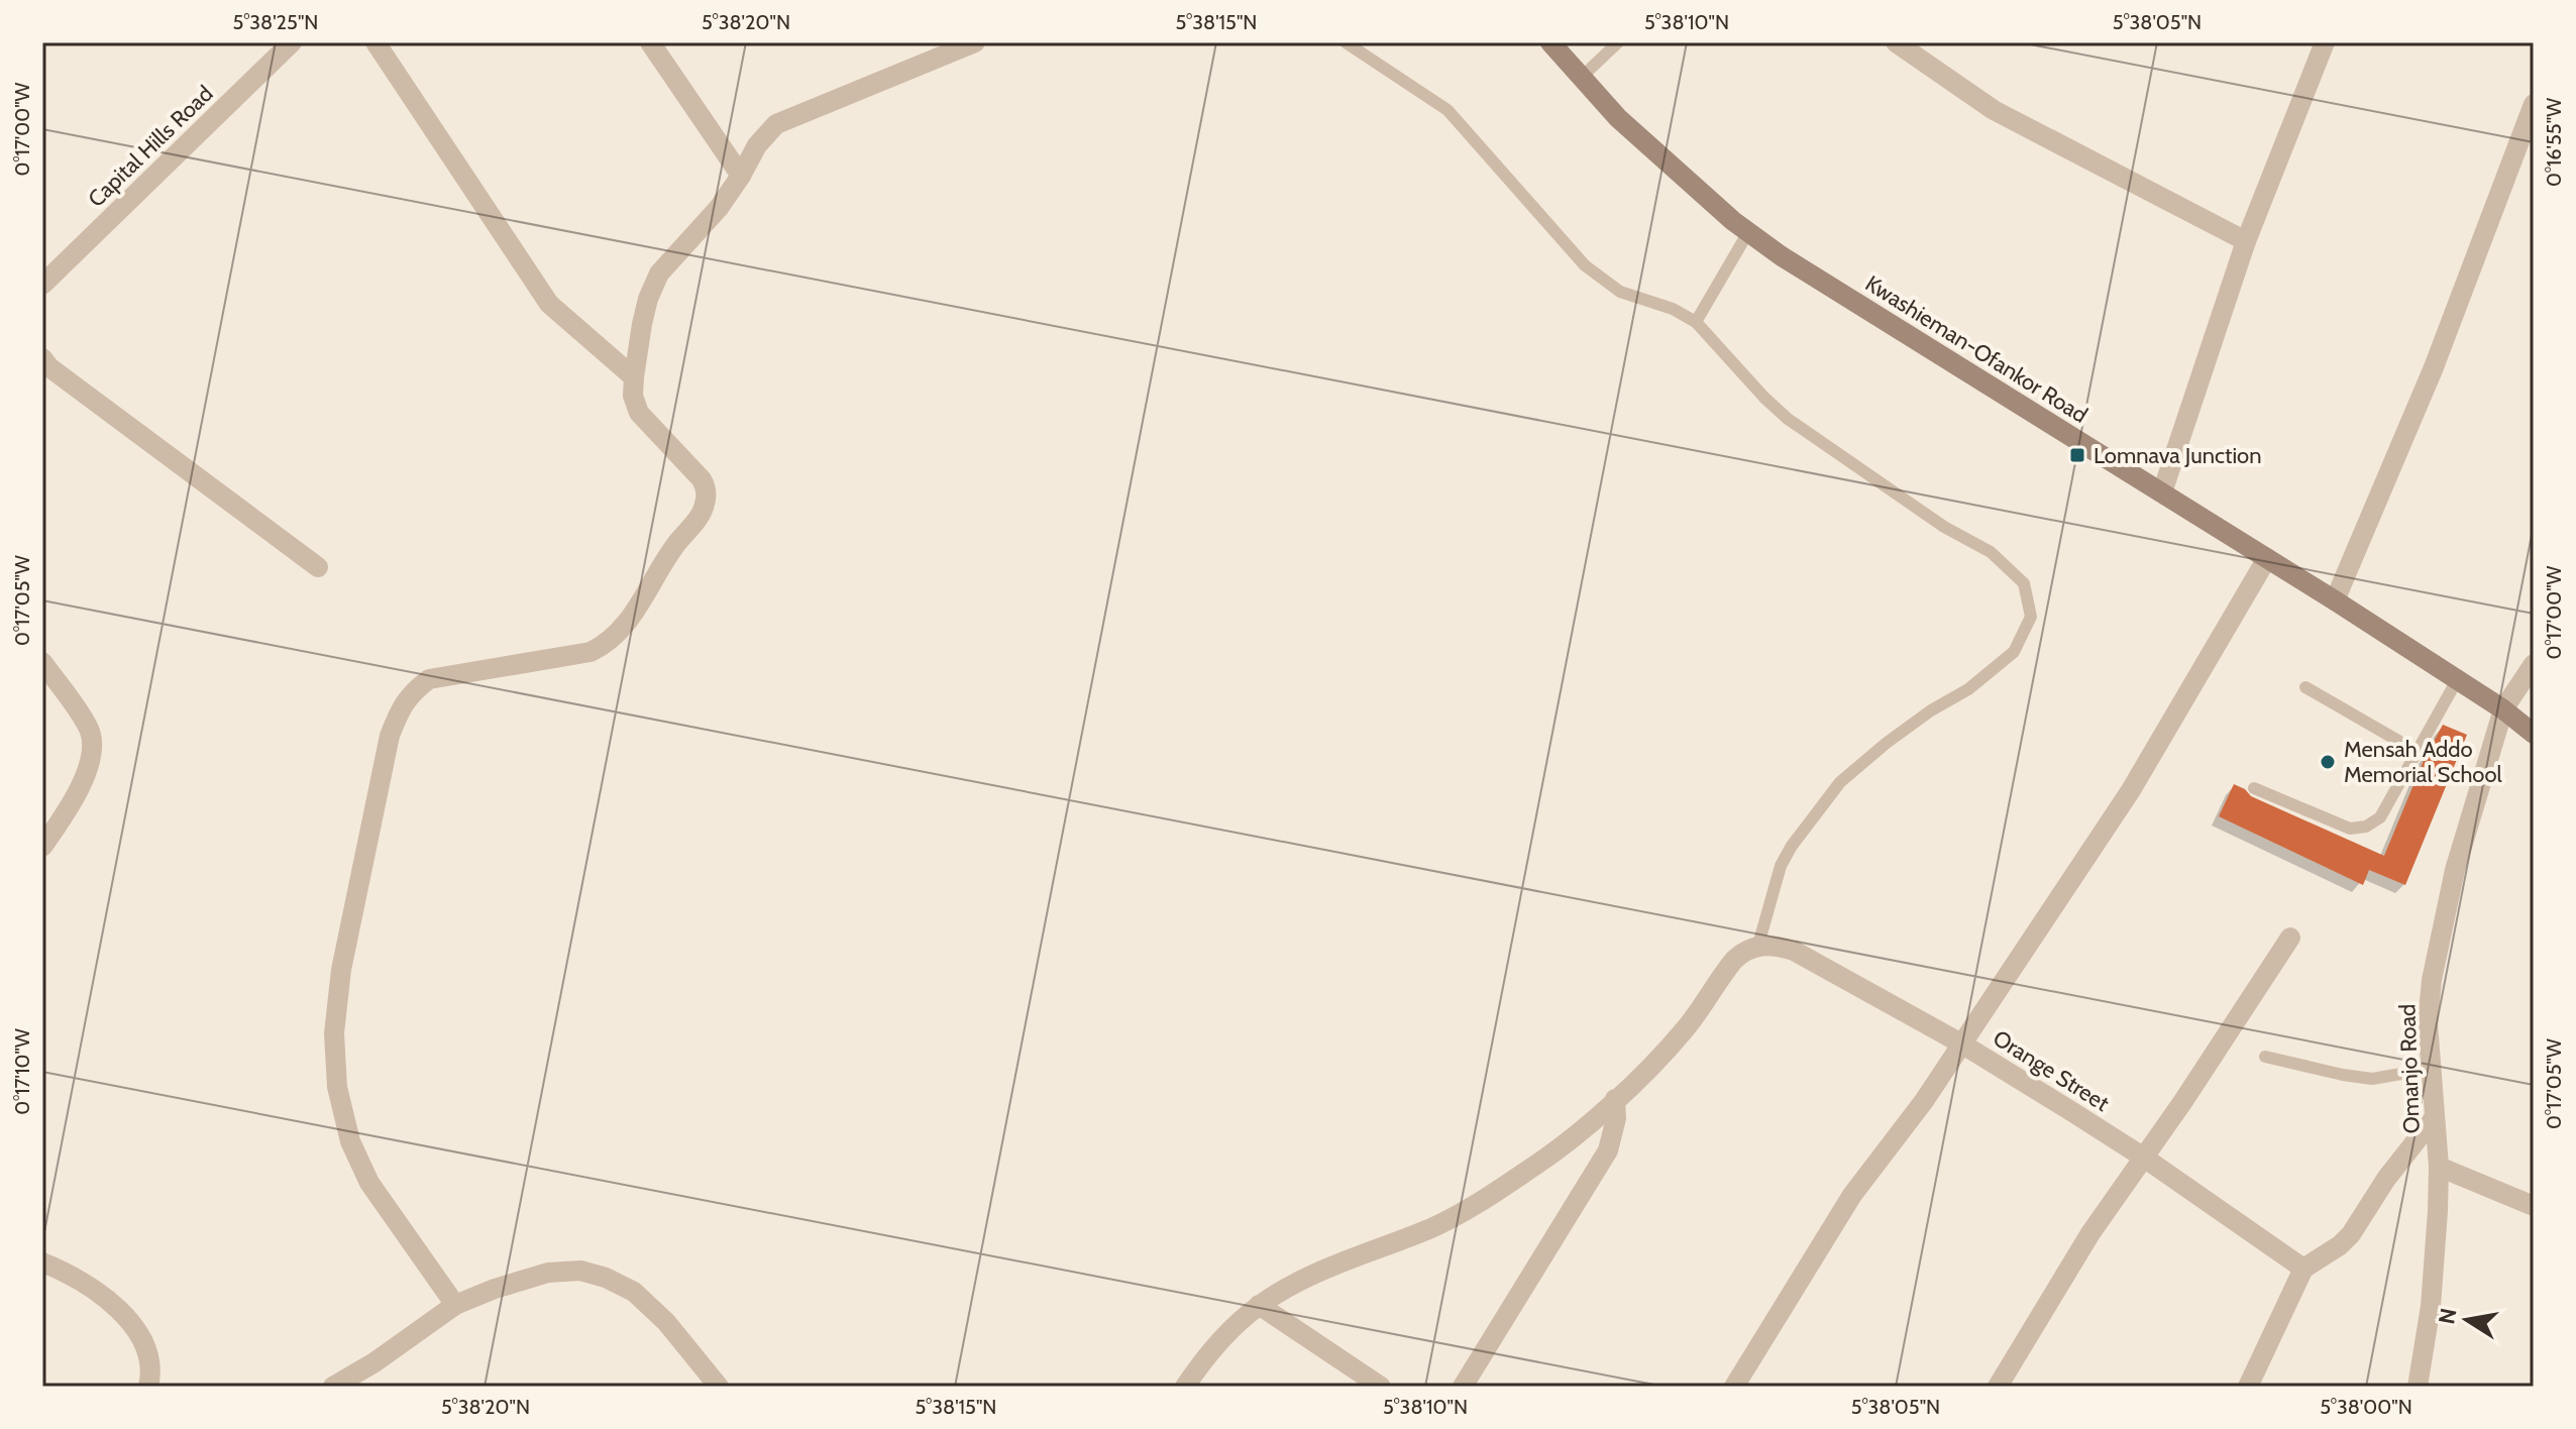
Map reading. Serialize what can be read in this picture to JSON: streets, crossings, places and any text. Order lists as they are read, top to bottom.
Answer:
{
  "streets": {
    "main road": ["Kwashieman-Ofankor Road"],
    "street": ["Capital Hills Road", "Omanjo Road", "Orange Street"]
  },
  "crossings": [
    ["Kwashieman-Ofankor Road", "Omanjo Road"]
  ],
  "places": {
    "transit": ["Lomnava Junction"],
    "other": ["Mensah Addo Memorial School"]
  },
  "north": "left",
  "coordinates": [
    "5°38'25\"N",
    "5°38'20\"N",
    "5°38'15\"N",
    "5°38'10\"N",
    "5°38'05\"N",
    "0°17'00\"W",
    "0°16'55\"W",
    "0°17'05\"W",
    "0°17'10\"W",
    "5°38'00\"N"
  ]
}
